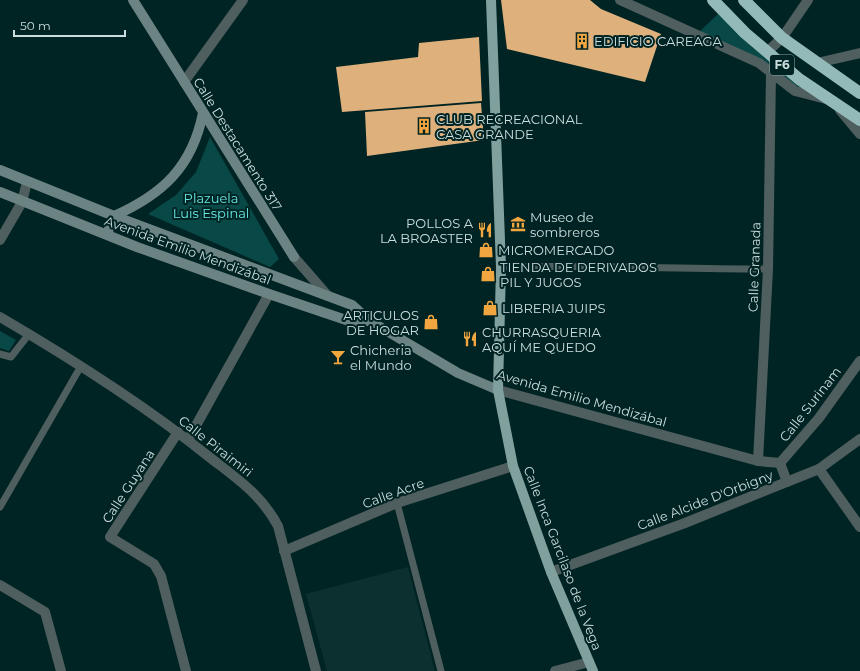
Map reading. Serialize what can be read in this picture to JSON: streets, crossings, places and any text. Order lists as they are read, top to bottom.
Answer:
{
  "streets": {
    "highway": ["F6"],
    "main road": ["Calle Destacamento 317", "Avenida Emilio Mendizábal", "Calle Inca Garcilaso de la Vega"],
    "street": [
      "Calle Granada",
      "Calle Surinam",
      "Calle Piraimiri",
      "Calle Guyana",
      "Calle Acre",
      "Calle Alcide D'Orbigny"
    ]
  },
  "crossings": [
    ["Calle Destacamento 317", "Avenida Emilio Mendizábal"],
    ["Avenida Emilio Mendizábal", "Calle Granada"],
    ["Avenida Emilio Mendizábal", "Calle Surinam"],
    ["Avenida Emilio Mendizábal", "Calle Inca Garcilaso de la Vega"],
    ["Calle Piraimiri", "Calle Guyana"],
    ["Calle Piraimiri", "Calle Acre"],
    ["Calle Acre", "Calle Inca Garcilaso de la Vega"],
    ["Calle Alcide D'Orbigny", "Calle Inca Garcilaso de la Vega"]
  ],
  "parks": ["Plazuela Luis Espinal"],
  "places": {
    "building": ["EDIFICIO CAREAGA", "CLUB RECREACIONAL CASA GRANDE"],
    "museum": ["Museo de sombreros"],
    "restaurant": ["POLLOS A LA BROASTER", "CHURRASQUERIA AQUÍ ME QUEDO"],
    "shop": [
      "MICROMERCADO",
      "TIENDA DE DERIVADOS PIL Y JUGOS",
      "LIBRERIA JUIPS",
      "ARTICULOS DE HOGAR"
    ],
    "bar": ["Chicheria el Mundo"]
  },
  "scale_bar": "50 m"
}
